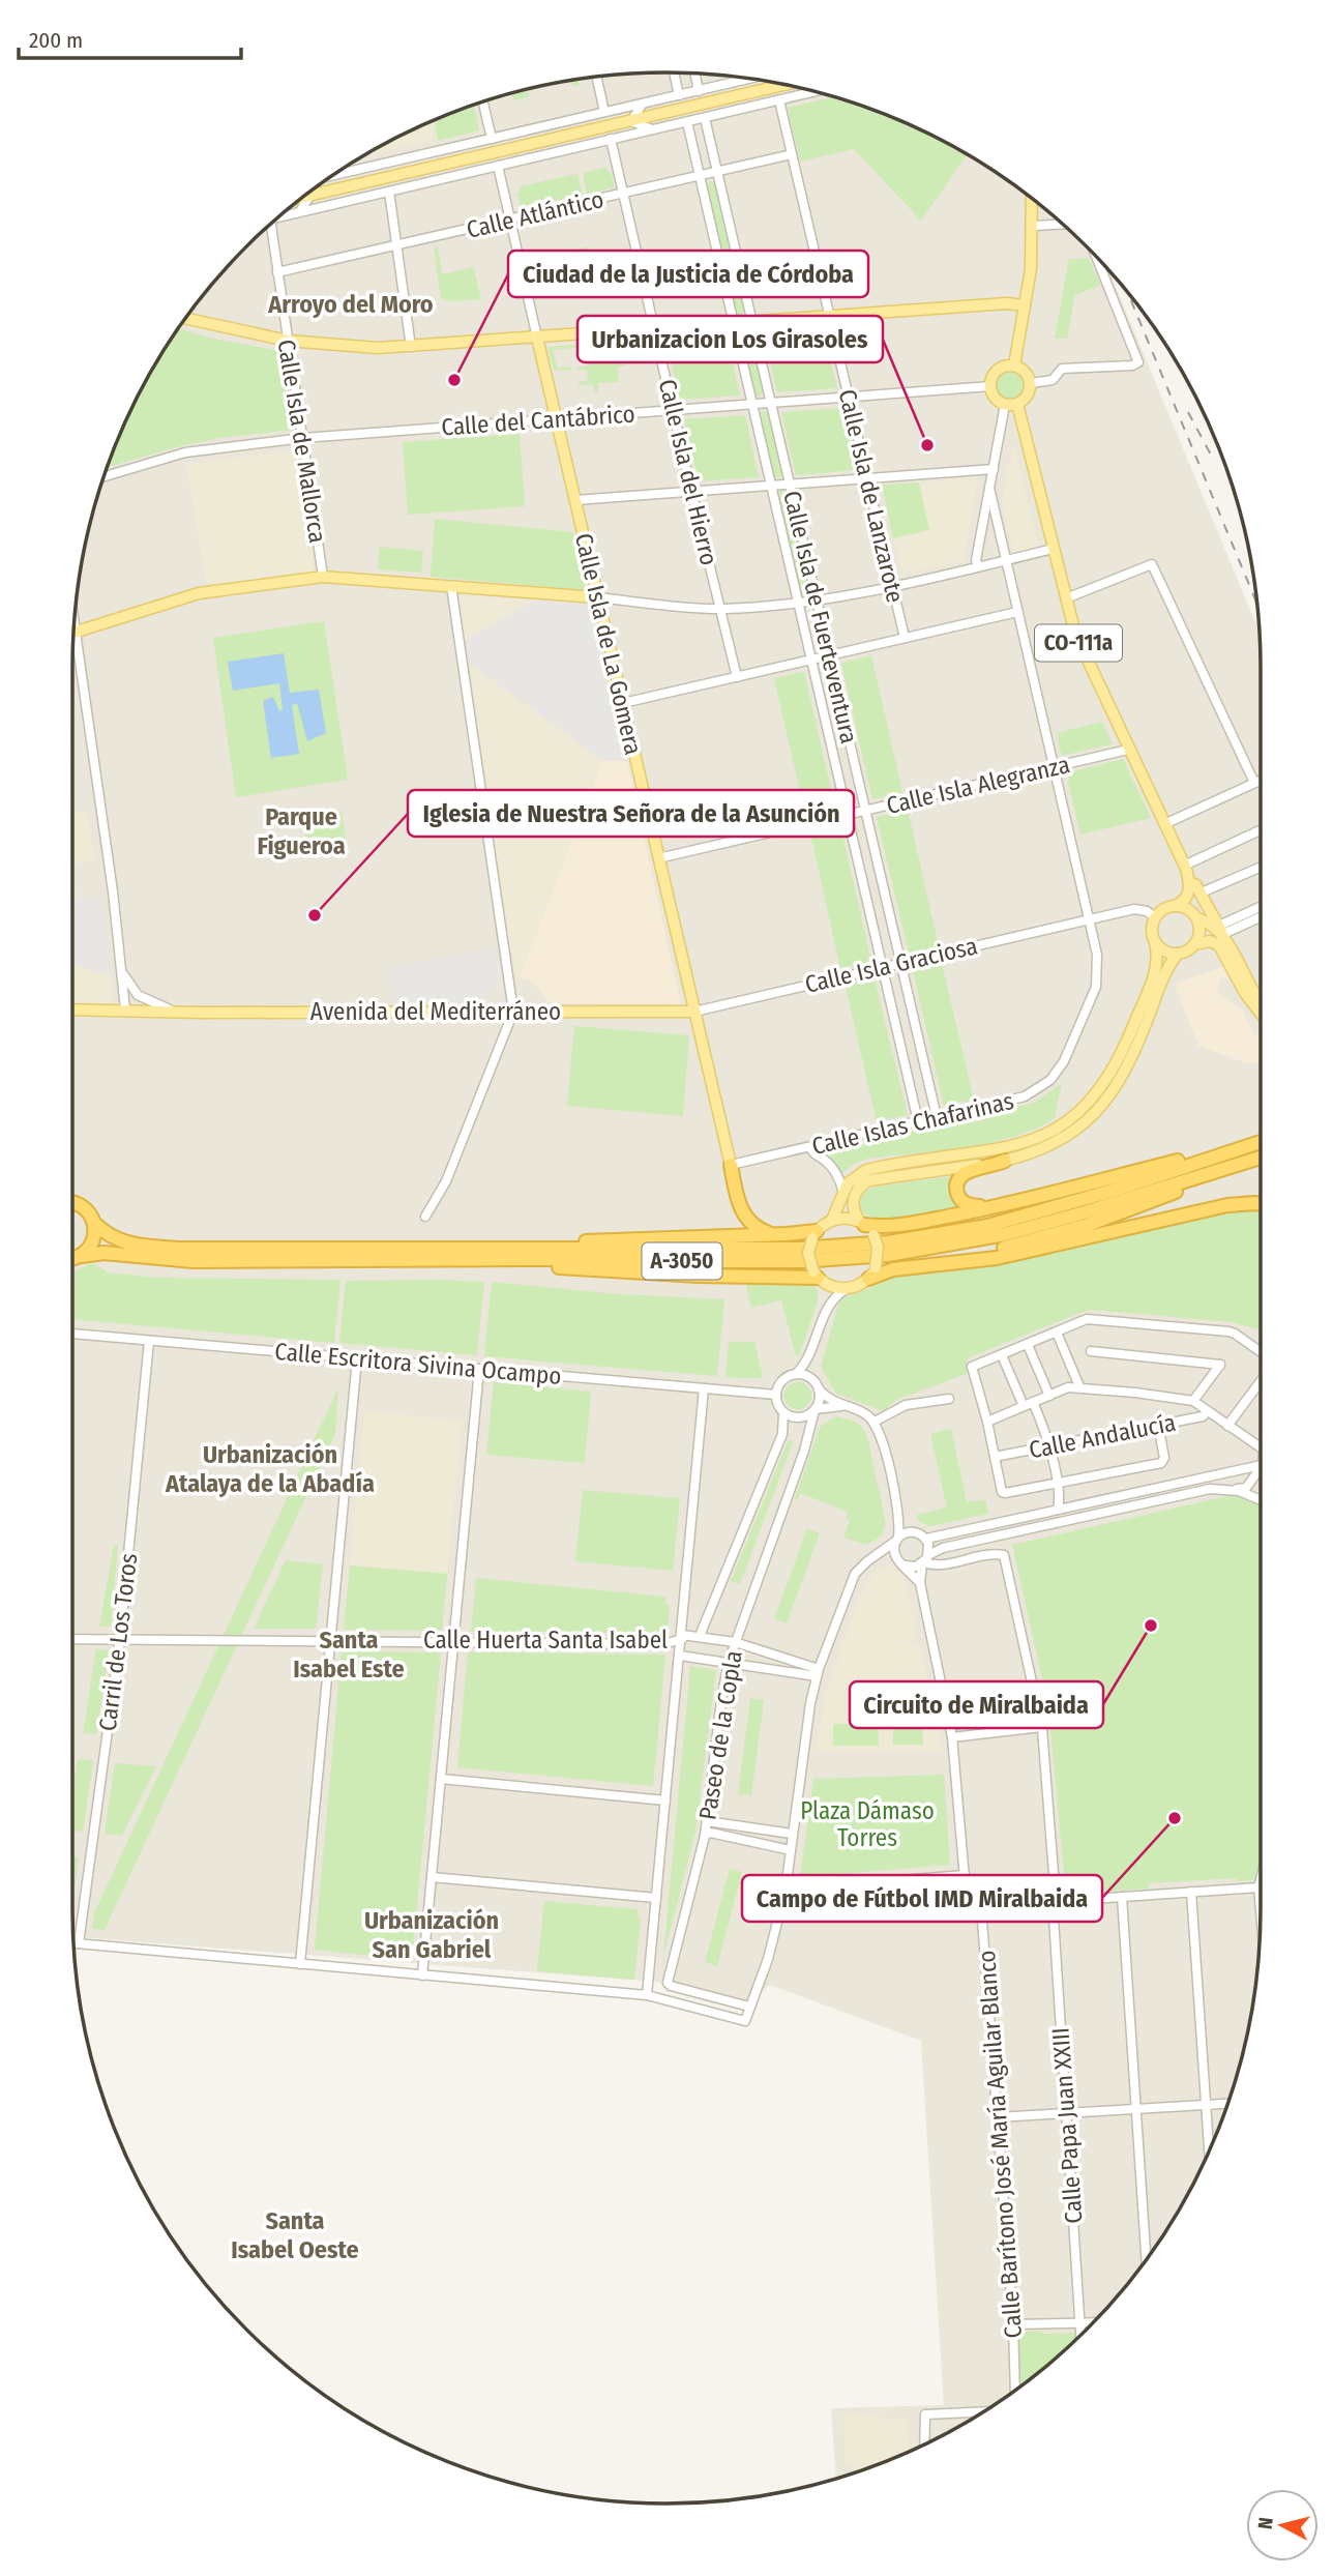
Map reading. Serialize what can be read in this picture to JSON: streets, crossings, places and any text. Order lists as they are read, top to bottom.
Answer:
{
  "streets": {
    "highway": ["A-3050"],
    "main road": ["CO-111a", "Calle Isla de La Gomera", "Avenida del Mediterráneo"],
    "street": [
      "Calle Atlántico",
      "Calle del Cantábrico",
      "Calle Isla de Mallorca",
      "Calle Isla del Hierro",
      "Calle Isla de Lanzarote",
      "Calle Isla de Fuerteventura",
      "Calle Isla Alegranza",
      "Calle Isla Graciosa",
      "Calle Islas Chafarinas",
      "Calle Escritora Sivina Ocampo",
      "Calle Andalucía",
      "Calle Huerta Santa Isabel",
      "Carril de Los Toros",
      "Paseo de la Copla",
      "Calle Papa Juan XXIII",
      "Calle Barítono José María Aguilar Blanco"
    ]
  },
  "crossings": [
    ["Calle Atlántico", "Calle Isla de Mallorca"],
    ["Calle Atlántico", "Calle Isla del Hierro"],
    ["Calle Atlántico", "Calle Isla de Lanzarote"],
    ["Calle Atlántico", "Calle Isla de Fuerteventura"],
    ["Calle Atlántico", "Calle Isla de La Gomera"],
    ["Calle del Cantábrico", "Calle Isla de Mallorca"],
    ["Calle del Cantábrico", "Calle Isla del Hierro"],
    ["Calle del Cantábrico", "Calle Isla de Lanzarote"],
    ["Calle del Cantábrico", "Calle Isla de Fuerteventura"],
    ["Calle del Cantábrico", "CO-111a"],
    ["Calle del Cantábrico", "Calle Isla de La Gomera"],
    ["Calle Isla de Fuerteventura", "Calle Isla Alegranza"],
    ["Calle Isla de Fuerteventura", "Calle Isla Graciosa"],
    ["Calle Isla de Fuerteventura", "Calle Islas Chafarinas"],
    ["CO-111a", "Calle Isla Alegranza"],
    ["Calle Isla de La Gomera", "Calle Isla Alegranza"],
    ["Calle Isla de La Gomera", "Calle Isla Graciosa"],
    ["Calle Isla de La Gomera", "Avenida del Mediterráneo"],
    ["Calle Isla de La Gomera", "Calle Islas Chafarinas"],
    ["Calle Isla Alegranza", "Calle Islas Chafarinas"],
    ["Calle Isla Graciosa", "Avenida del Mediterráneo"],
    ["Calle Isla Graciosa", "Calle Islas Chafarinas"],
    ["Calle Escritora Sivina Ocampo", "Carril de Los Toros"],
    ["Calle Escritora Sivina Ocampo", "Paseo de la Copla"],
    ["Calle Huerta Santa Isabel", "Carril de Los Toros"],
    ["Calle Huerta Santa Isabel", "Paseo de la Copla"]
  ],
  "districts": [
    "Arroyo del Moro",
    "Parque Figueroa",
    "Urbanización Atalaya de la Abadía",
    "Santa Isabel Este",
    "Urbanización San Gabriel",
    "Santa Isabel Oeste"
  ],
  "parks": ["Plaza Dámaso Torres"],
  "places": [
    "Ciudad de la Justicia de Córdoba",
    "Urbanizacion Los Girasoles",
    "Iglesia de Nuestra Señora de la Asunción",
    "Circuito de Miralbaida",
    "Campo de Fútbol IMD Miralbaida"
  ],
  "scale_bar": "200 m",
  "north": "left"
}
